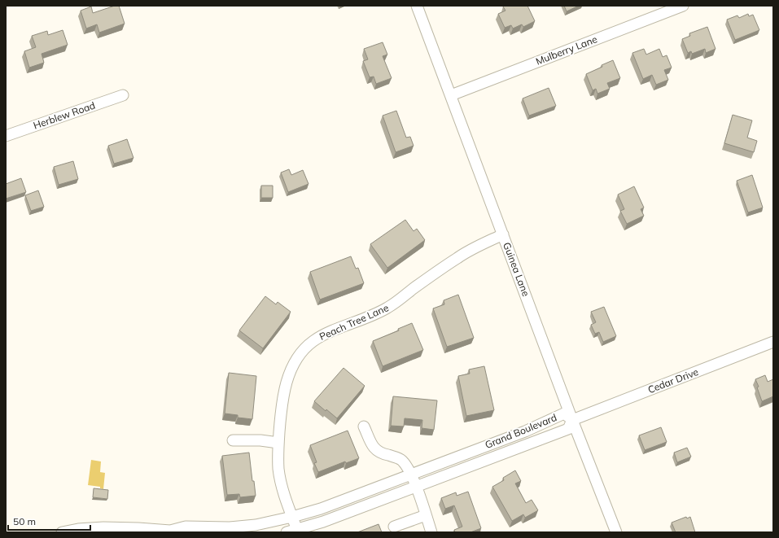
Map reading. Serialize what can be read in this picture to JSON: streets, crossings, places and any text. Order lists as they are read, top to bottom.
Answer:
{
  "streets": {
    "street": [
      "Mulberry Lane",
      "Herblew Road",
      "Guinea Lane",
      "Peach Tree Lane",
      "Cedar Drive",
      "Grand Boulevard"
    ]
  },
  "crossings": [
    ["Mulberry Lane", "Guinea Lane"],
    ["Guinea Lane", "Peach Tree Lane"],
    ["Guinea Lane", "Cedar Drive"],
    ["Guinea Lane", "Grand Boulevard"],
    ["Peach Tree Lane", "Grand Boulevard"],
    ["Cedar Drive", "Grand Boulevard"]
  ],
  "scale_bar": "50 m"
}
